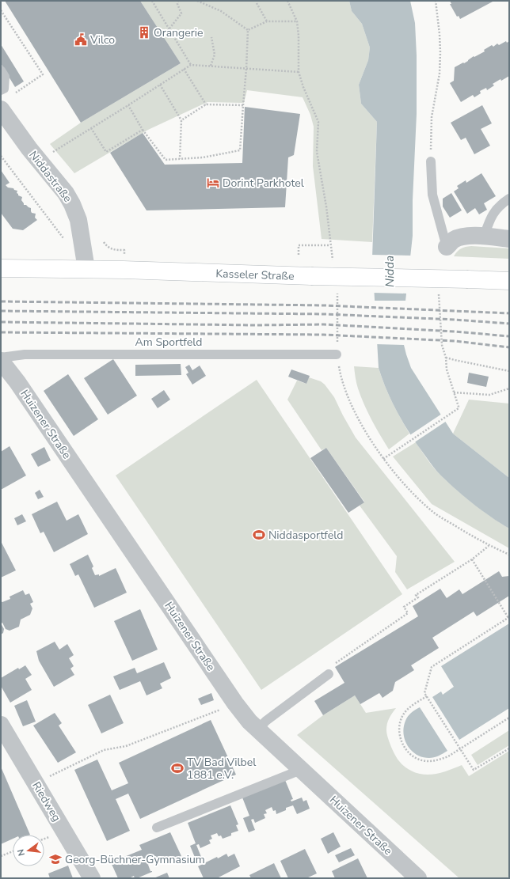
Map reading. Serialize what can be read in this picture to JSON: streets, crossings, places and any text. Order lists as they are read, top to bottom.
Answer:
{
  "streets": {
    "main road": ["Kasseler Straße"],
    "street": ["Niddastraße", "Huizener Straße", "Riedweg"],
    "lane": ["Am Sportfeld"]
  },
  "crossings": [
    ["Niddastraße", "Kasseler Straße"]
  ],
  "water": ["Nidda"],
  "places": {
    "building": ["Orangerie"],
    "public building": ["Vilco"],
    "hotel": ["Dorint Parkhotel"],
    "sports": ["Niddasportfeld", "TV Bad Vilbel 1881 e.V."],
    "school or university": ["Georg-Büchner-Gymnasium"]
  },
  "north": "left"
}
